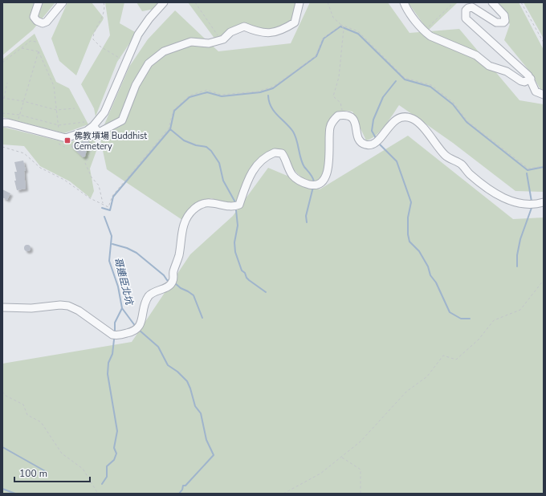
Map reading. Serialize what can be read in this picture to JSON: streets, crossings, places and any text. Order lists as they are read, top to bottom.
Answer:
{
  "water": ["哥連臣北坑"],
  "places": {
    "transit": ["佛教墳場 Buddhist Cemetery"]
  },
  "scale_bar": "100 m"
}
